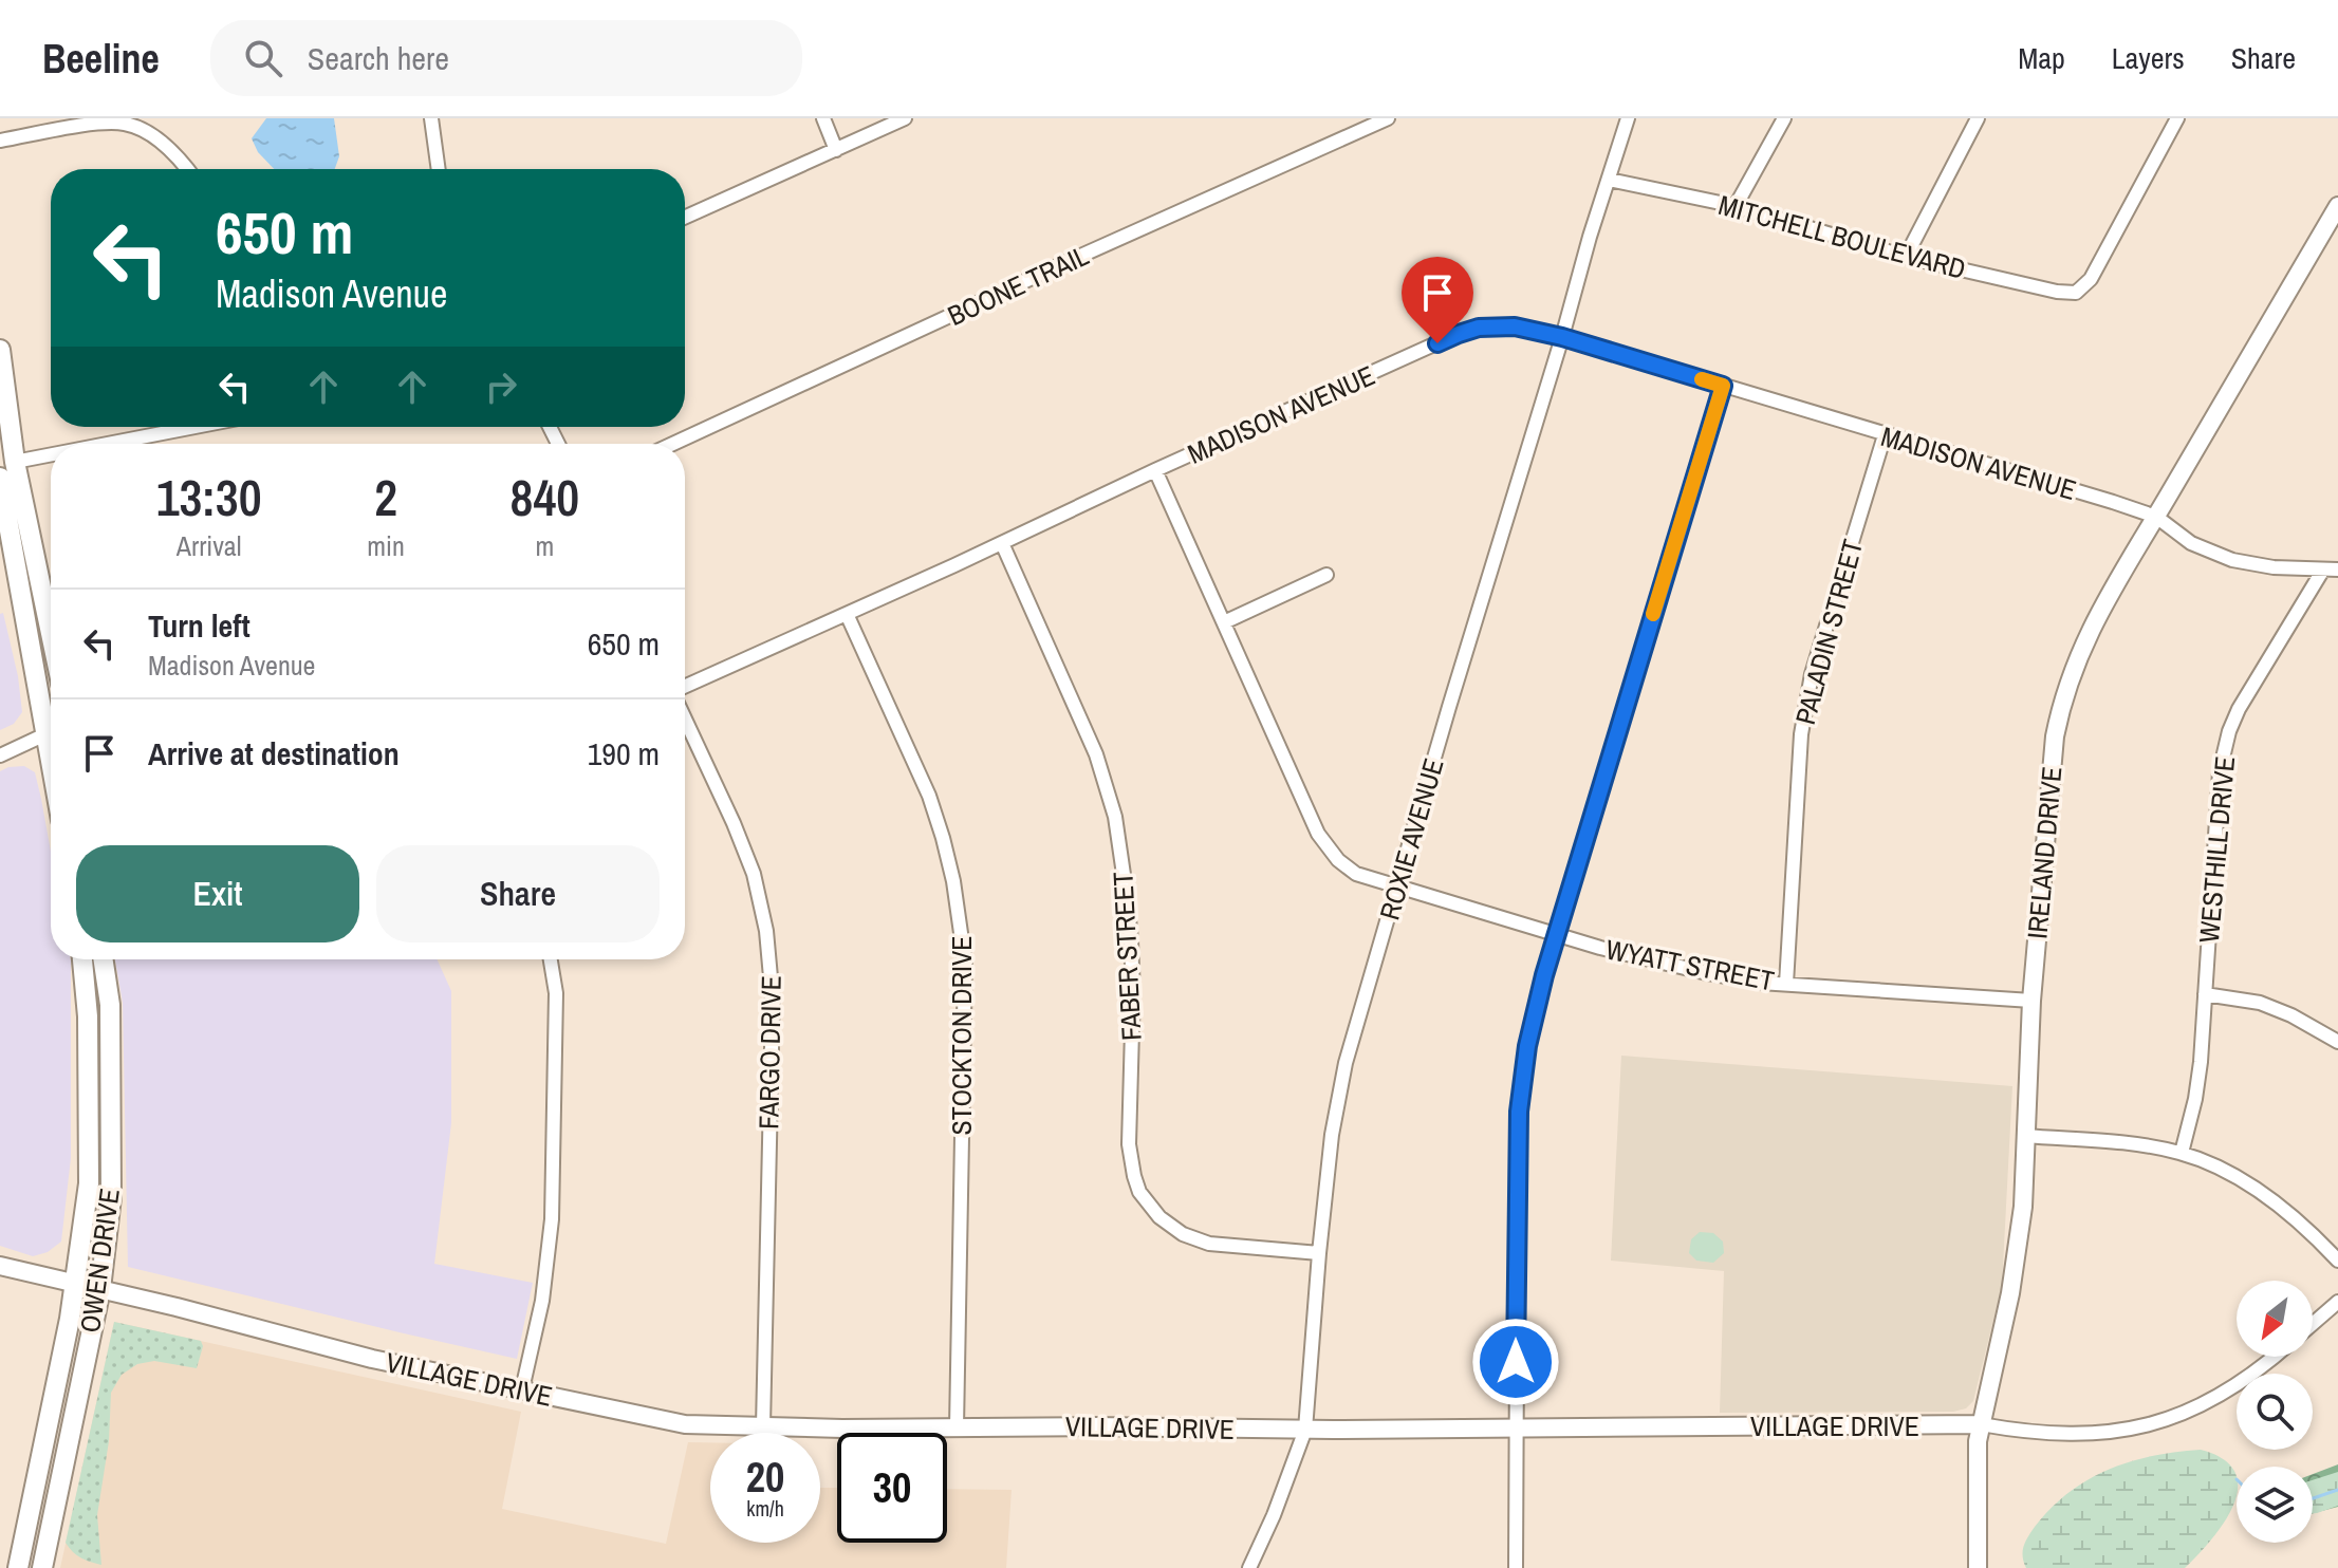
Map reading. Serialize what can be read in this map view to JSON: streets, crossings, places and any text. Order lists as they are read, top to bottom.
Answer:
{
  "streets": {
    "highway": ["OWEN DRIVE"],
    "main road": ["IRELAND DRIVE", "VILLAGE DRIVE"],
    "street": [
      "MITCHELL BOULEVARD",
      "BOONE TRAIL",
      "MADISON AVENUE",
      "PALADIN STREET",
      "ROXIE AVENUE",
      "WESTHILL DRIVE",
      "FABER STREET",
      "WYATT STREET",
      "STOCKTON DRIVE",
      "FARGO DRIVE"
    ]
  },
  "crossings": [
    ["MITCHELL BOULEVARD", "ROXIE AVENUE"],
    ["MADISON AVENUE", "PALADIN STREET"],
    ["MADISON AVENUE", "ROXIE AVENUE"],
    ["MADISON AVENUE", "IRELAND DRIVE"],
    ["MADISON AVENUE", "FABER STREET"],
    ["MADISON AVENUE", "WYATT STREET"],
    ["MADISON AVENUE", "STOCKTON DRIVE"],
    ["PALADIN STREET", "WYATT STREET"],
    ["ROXIE AVENUE", "FABER STREET"],
    ["ROXIE AVENUE", "WYATT STREET"],
    ["ROXIE AVENUE", "VILLAGE DRIVE"],
    ["IRELAND DRIVE", "WYATT STREET"],
    ["IRELAND DRIVE", "VILLAGE DRIVE"],
    ["STOCKTON DRIVE", "VILLAGE DRIVE"],
    ["FARGO DRIVE", "VILLAGE DRIVE"],
    ["OWEN DRIVE", "VILLAGE DRIVE"]
  ],
  "north": "bottom left",
  "page": {
    "header": "Beeline",
    "search": "Search here",
    "nav": ["Map", "Layers", "Share"],
    "turn": ["650 m", "Madison Avenue"],
    "eta": [
      "13:30",
      "Arrival",
      "2",
      "min",
      "840",
      "m"
    ],
    "list": [
      {
        "name": "Turn left",
        "note": "Madison Avenue",
        "value": "650 m"
      },
      {
        "name": "Arrive at destination",
        "value": "190 m"
      }
    ],
    "buttons": ["Exit", "Share"],
    "speed": "20 km/h",
    "limit": "30"
  }
}
